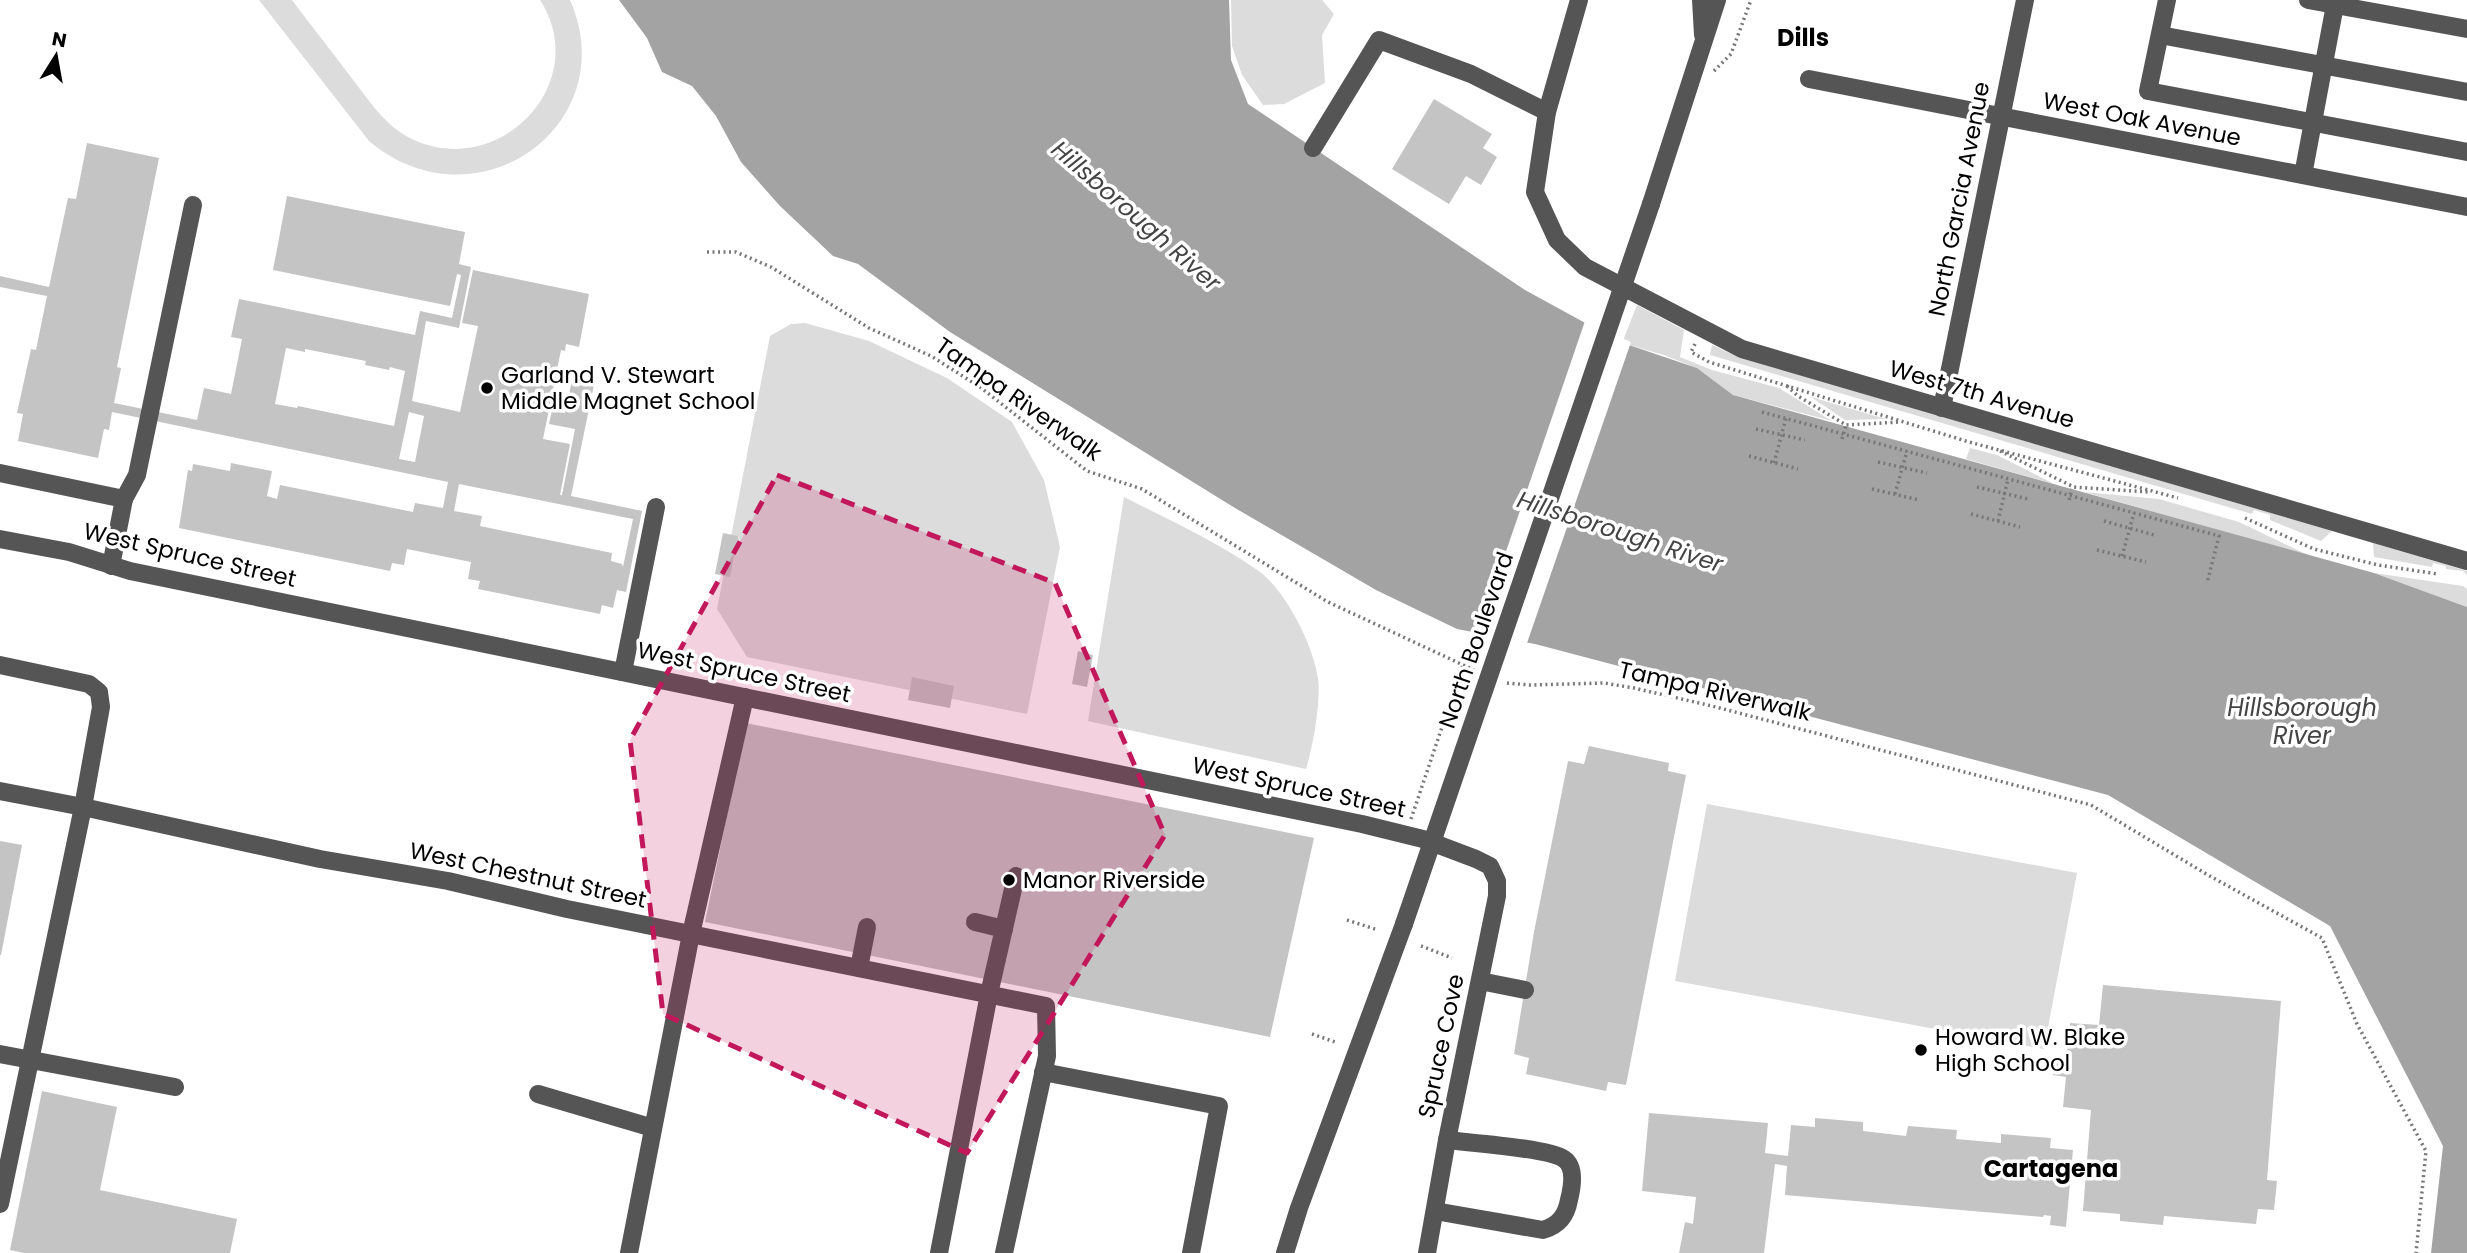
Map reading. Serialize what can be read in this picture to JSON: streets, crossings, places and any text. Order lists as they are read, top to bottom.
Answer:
{
  "streets": {
    "street": [
      "West Oak Avenue",
      "North Garcia Avenue",
      "West 7th Avenue",
      "West Spruce Street",
      "North Boulevard",
      "West Chestnut Street",
      "Spruce Cove"
    ],
    "path": ["Tampa Riverwalk"]
  },
  "crossings": [
    ["West Oak Avenue", "North Garcia Avenue"],
    ["North Garcia Avenue", "West 7th Avenue"],
    ["West Spruce Street", "Spruce Cove"]
  ],
  "districts": ["Dills", "Cartagena"],
  "water": ["Hillsborough River"],
  "places": ["Garland V. Stewart Middle Magnet School", "Manor Riverside", "Howard W. Blake High School"],
  "north": "top"
}
